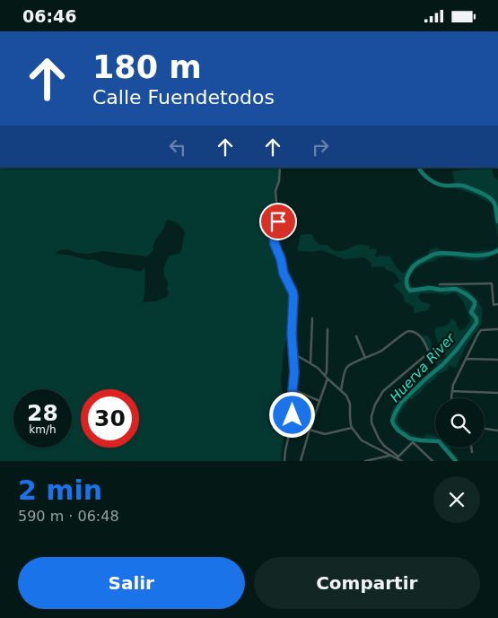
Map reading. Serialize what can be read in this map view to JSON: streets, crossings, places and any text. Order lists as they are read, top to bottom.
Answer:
{
  "water": ["Huerva River"],
  "page": {
    "status": "06:46",
    "turn": ["180 m", "Calle Fuendetodos"],
    "speed": "28 km/h",
    "limit": "30",
    "heading": ["2 min", "590 m · 06:48"],
    "buttons": ["Salir", "Compartir"]
  }
}
